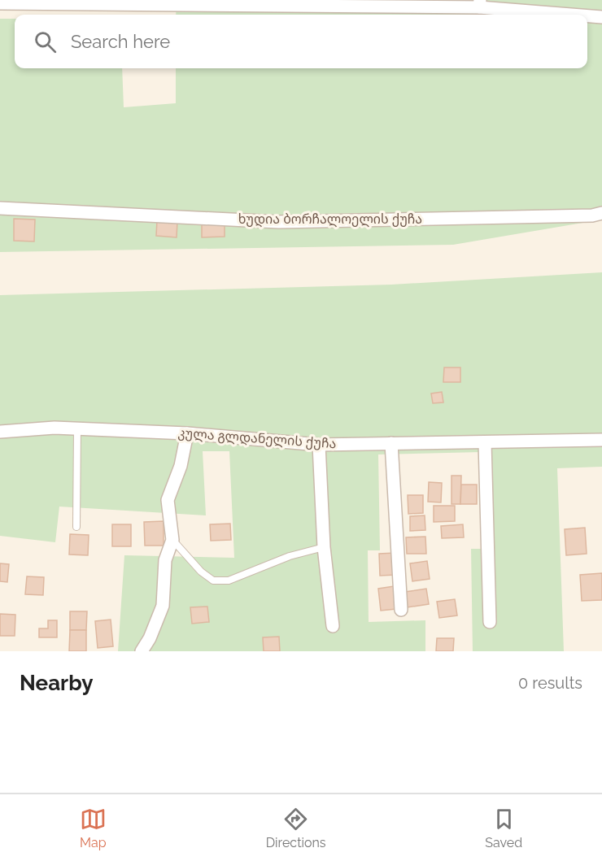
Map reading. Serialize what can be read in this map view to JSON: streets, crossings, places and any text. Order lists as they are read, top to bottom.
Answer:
{
  "streets": {
    "street": ["ხუდია ბორჩალოელის ქუჩა", "კულა გლდანელის ქუჩა"]
  },
  "page": {
    "search": "Search here",
    "heading": ["Nearby", "0 results"],
    "nav": ["Map", "Directions", "Saved"]
  }
}
